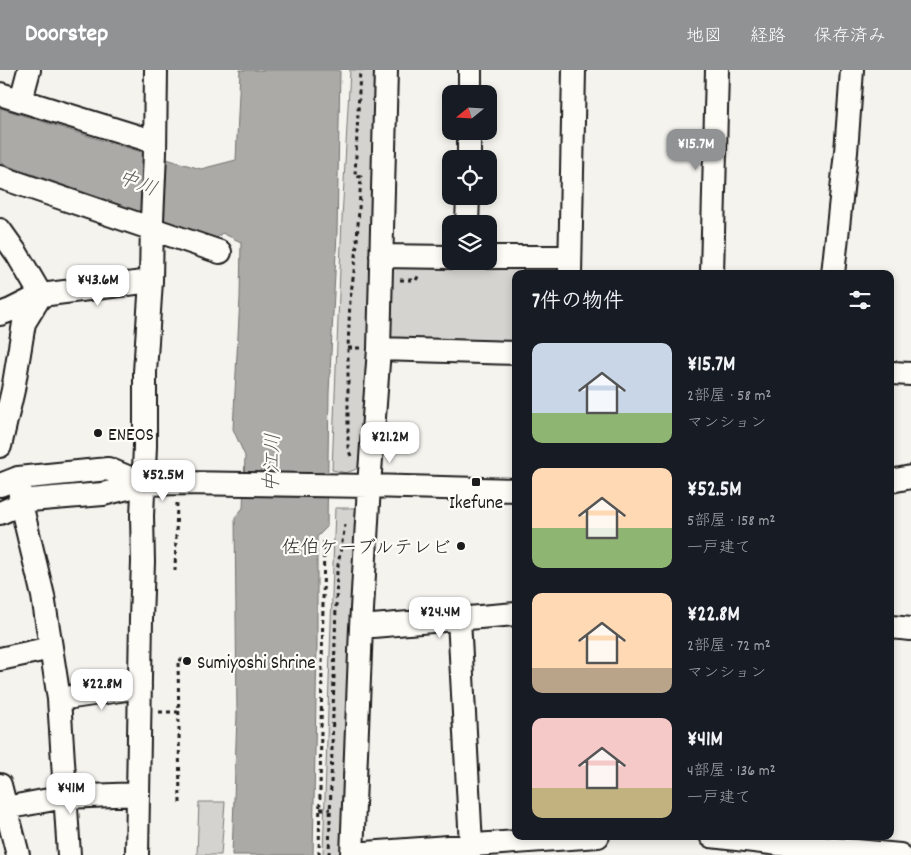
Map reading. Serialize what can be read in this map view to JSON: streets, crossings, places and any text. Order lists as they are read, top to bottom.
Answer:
{
  "water": ["中川", "中江川"],
  "places": {
    "other": ["ENEOS", "佐伯ケーブルテレビ", "Sumiyoshi Shrine"],
    "transit": ["Ikefune"]
  },
  "north": "left",
  "page": {
    "header": "Doorstep",
    "nav": ["地図", "経路", "保存済み"],
    "price": [
      "¥15.7M",
      "¥43.6M",
      "¥21.2M",
      "¥52.5M",
      "¥24.4M",
      "¥22.8M",
      "¥41M"
    ],
    "heading": "7件の物件",
    "list": [
      {
        "name": "¥15.7M",
        "note": "2部屋 · 58 m² · マンション"
      },
      {
        "name": "¥52.5M",
        "note": "5部屋 · 158 m² · 一戸建て"
      },
      {
        "name": "¥22.8M",
        "note": "2部屋 · 72 m² · マンション"
      },
      {
        "name": "¥41M",
        "note": "4部屋 · 136 m² · 一戸建て"
      }
    ]
  }
}
